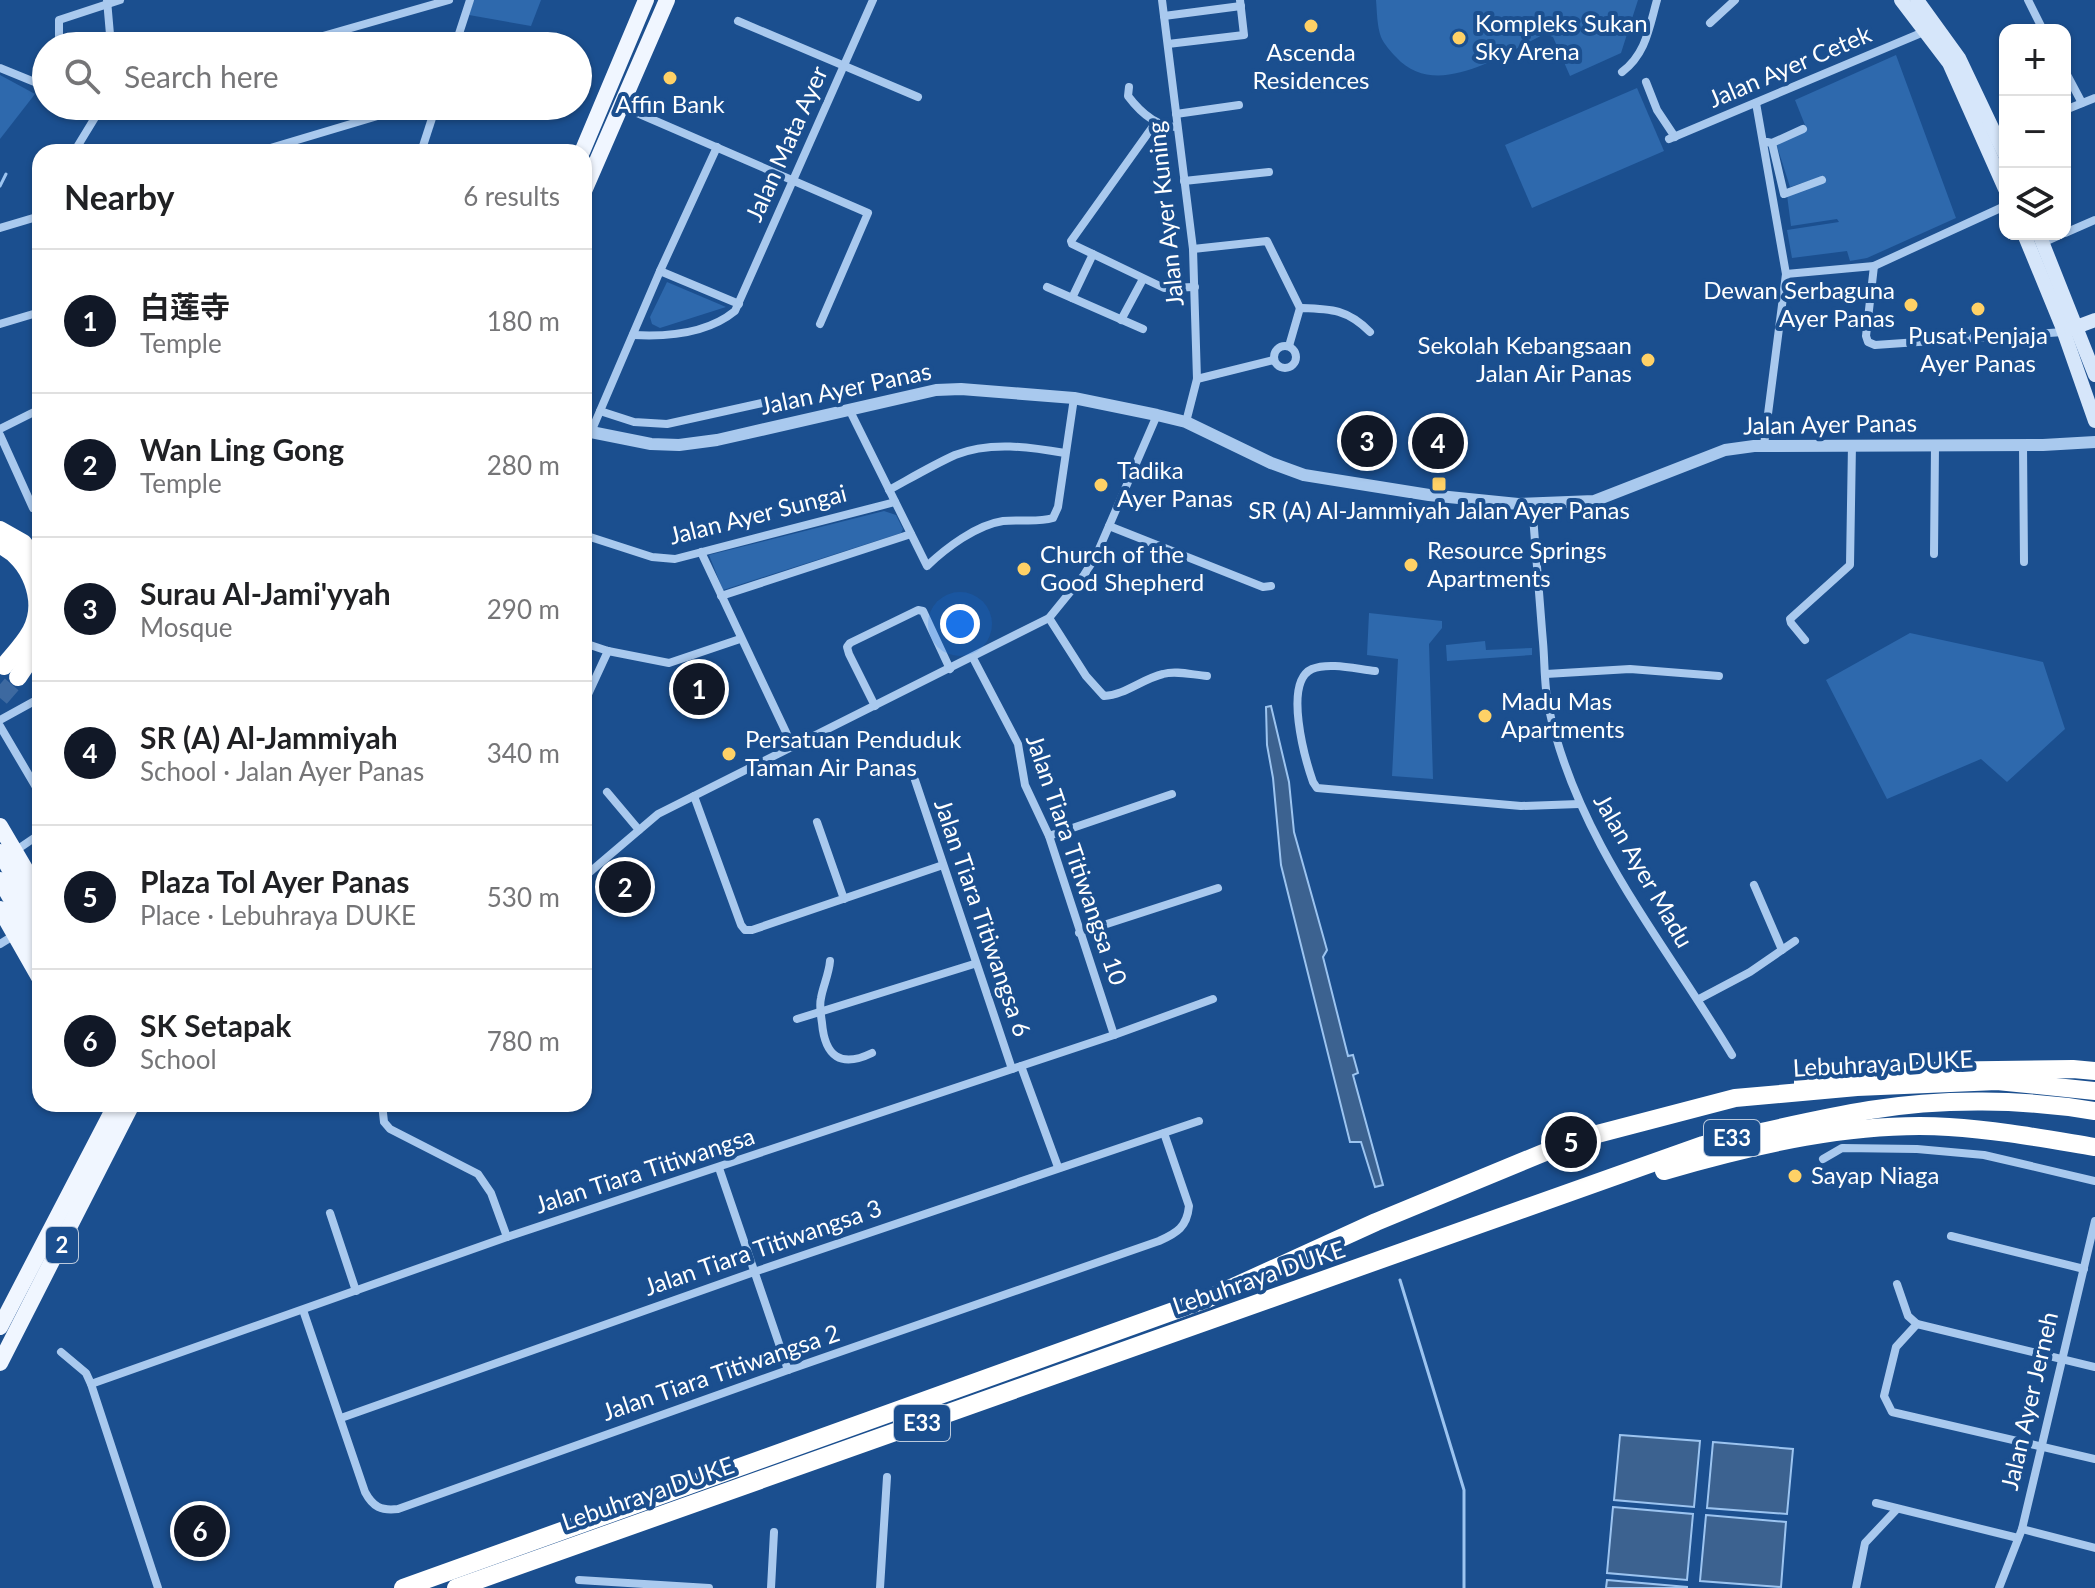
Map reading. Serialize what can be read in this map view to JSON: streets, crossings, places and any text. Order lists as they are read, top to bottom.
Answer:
{
  "streets": {
    "highway": ["Lebuhraya DUKE", "E33"],
    "main road": ["2"],
    "street": [
      "Jalan Ayer Cetek",
      "Jalan Mata Ayer",
      "Jalan Ayer Kuning",
      "Jalan Ayer Panas",
      "Jalan Ayer Sungai",
      "Jalan Tiara Titiwangsa 10",
      "Jalan Ayer Madu",
      "Jalan Tiara Titiwangsa 6",
      "Jalan Tiara Titiwangsa",
      "Jalan Tiara Titiwangsa 3",
      "Jalan Tiara Titiwangsa 2",
      "Jalan Ayer Jerneh"
    ]
  },
  "crossings": [
    ["Jalan Ayer Kuning", "Jalan Ayer Panas"],
    ["Jalan Ayer Panas", "Jalan Ayer Madu"],
    ["Jalan Tiara Titiwangsa 10", "Jalan Tiara Titiwangsa"],
    ["Jalan Tiara Titiwangsa 6", "Jalan Tiara Titiwangsa"],
    ["Jalan Tiara Titiwangsa 6", "Jalan Tiara Titiwangsa 3"],
    ["Jalan Tiara Titiwangsa", "Jalan Tiara Titiwangsa 2"],
    ["Jalan Tiara Titiwangsa 3", "Jalan Tiara Titiwangsa 2"]
  ],
  "places": {
    "other": [
      "Ascenda Residences",
      "Kompleks Sukan Sky Arena",
      "Affin Bank",
      "Dewan Serbaguna Ayer Panas",
      "Pusat Penjaja Ayer Panas",
      "Sekolah Kebangsaan Jalan Air Panas",
      "Tadika Ayer Panas",
      "Resource Springs Apartments",
      "Church of the Good Shepherd",
      "Madu Mas Apartments",
      "Persatuan Penduduk Taman Air Panas",
      "Sayap Niaga"
    ],
    "transit": ["SR (A) Al-Jammiyah Jalan Ayer Panas"]
  },
  "page": {
    "map_buttons": ["+", "−"],
    "search": "Search here",
    "heading": ["Nearby", "6 results"],
    "list": [
      {
        "mark": "1",
        "name": "白莲寺",
        "note": "Temple",
        "value": "180 m"
      },
      {
        "mark": "2",
        "name": "Wan Ling Gong",
        "note": "Temple",
        "value": "280 m"
      },
      {
        "mark": "3",
        "name": "Surau Al-Jami'yyah",
        "note": "Mosque",
        "value": "290 m"
      },
      {
        "mark": "4",
        "name": "SR (A) Al-Jammiyah",
        "note": "School · Jalan Ayer Panas",
        "value": "340 m"
      },
      {
        "mark": "5",
        "name": "Plaza Tol Ayer Panas",
        "note": "Place · Lebuhraya DUKE",
        "value": "530 m"
      },
      {
        "mark": "6",
        "name": "SK Setapak",
        "note": "School",
        "value": "780 m"
      }
    ],
    "pins": [
      "3",
      "4",
      "1",
      "2",
      "5",
      "6"
    ]
  }
}
